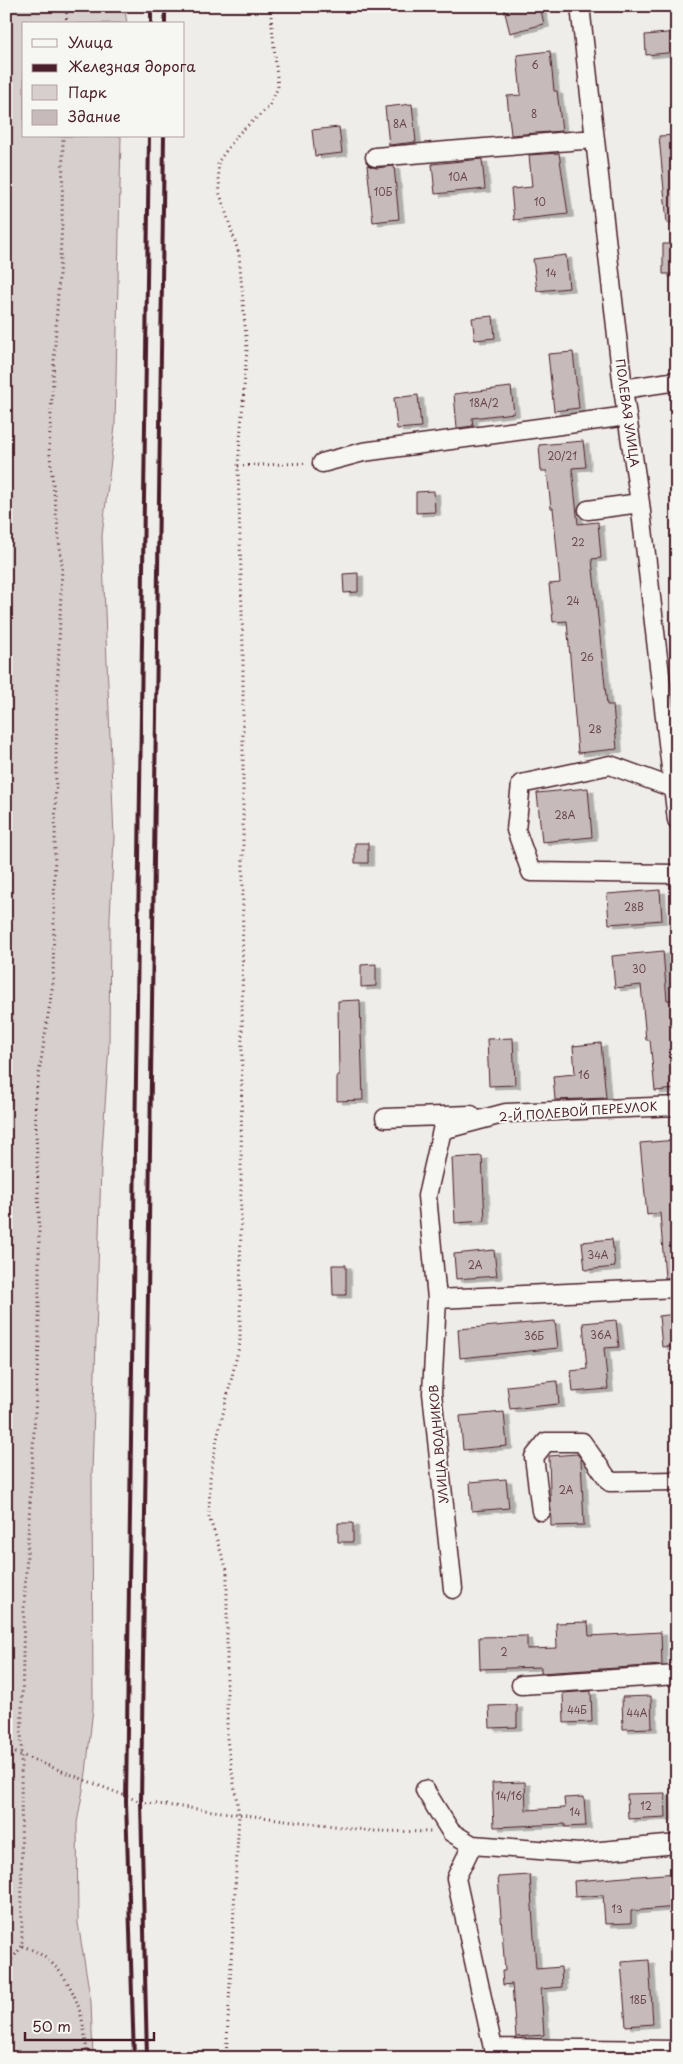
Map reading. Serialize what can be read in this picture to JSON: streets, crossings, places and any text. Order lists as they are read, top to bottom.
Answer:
{
  "streets": {
    "street": ["ПОЛЕВАЯ УЛИЦА", "2-Й ПОЛЕВОЙ ПЕРЕУЛОК", "УЛИЦА ВОДНИКОВ"]
  },
  "crossings": [
    ["2-Й ПОЛЕВОЙ ПЕРЕУЛОК", "УЛИЦА ВОДНИКОВ"]
  ],
  "house_numbers": [
    "6",
    "8",
    "8А",
    "10А",
    "10Б",
    "10",
    "14",
    "18А/2",
    "20/21",
    "22",
    "24",
    "26",
    "28",
    "28А",
    "28В",
    "30",
    "16",
    "34А",
    "2А",
    "36А",
    "36Б",
    "2А",
    "2",
    "44Б",
    "44А",
    "14/16",
    "12",
    "14",
    "13",
    "18Б"
  ],
  "legend": [
    "Улица",
    "Железная дорога",
    "Парк",
    "Здание"
  ],
  "scale_bar": "50 m"
}
